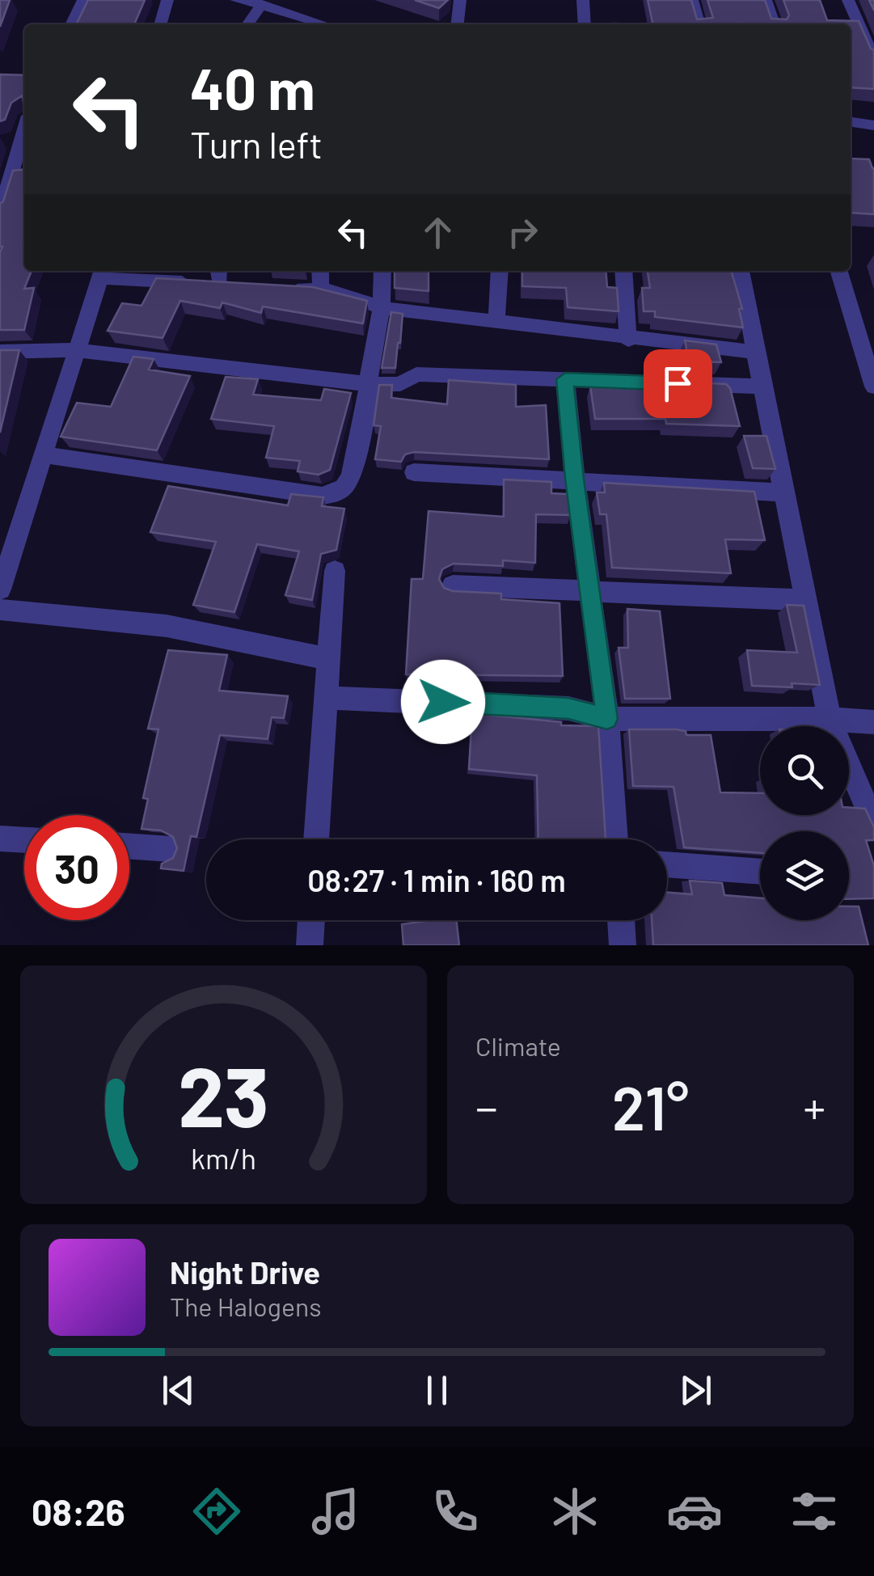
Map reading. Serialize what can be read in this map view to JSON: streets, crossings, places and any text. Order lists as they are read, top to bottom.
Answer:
{
  "page": {
    "turn": ["40 m", "Turn left"],
    "limit": "30",
    "trip": "08:27 · 1 min · 160 m",
    "tile": "Climate",
    "heat": ["−", "21°", "+"],
    "song": ["Night Drive", "The Halogens"],
    "tabs": "08:26",
    "gauge": ["23", "km/h"]
  }
}
